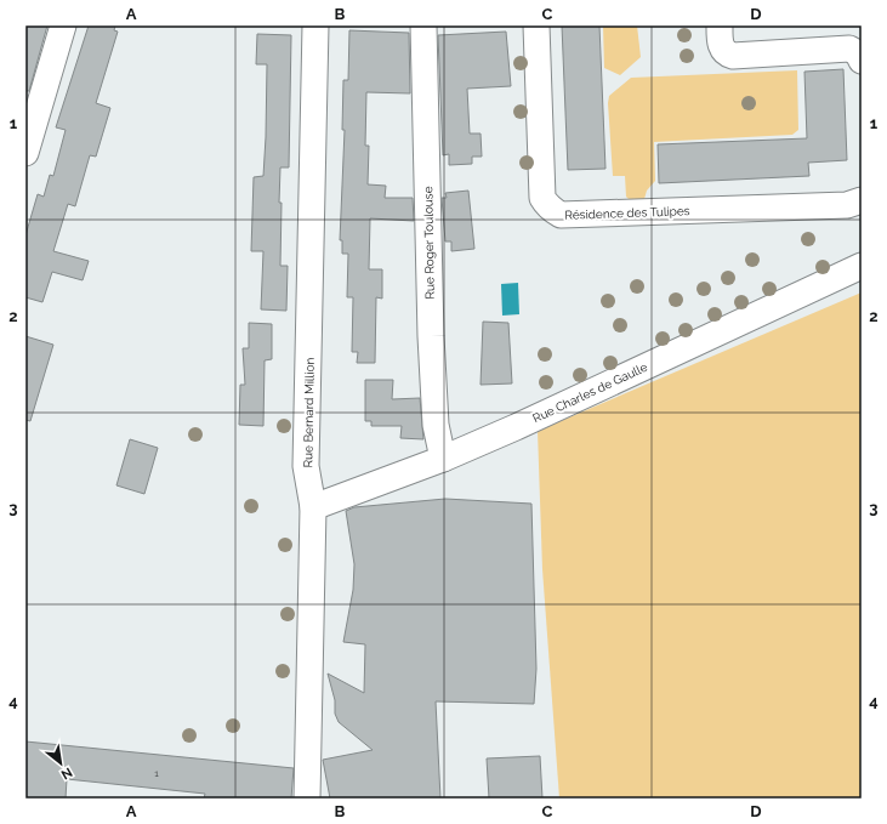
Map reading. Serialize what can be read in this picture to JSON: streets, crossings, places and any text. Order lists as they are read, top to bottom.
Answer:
{
  "streets": {
    "street": [
      "Résidence des Tulipes",
      "Rue Roger Toulouse",
      "Rue Charles de Gaulle",
      "Rue Bernard Million"
    ]
  },
  "crossings": [
    ["Rue Roger Toulouse", "Rue Charles de Gaulle"],
    ["Rue Charles de Gaulle", "Rue Bernard Million"]
  ],
  "house_numbers": ["1"],
  "north": "bottom right",
  "grid": {
    "columns": [
      "A",
      "B",
      "C",
      "D"
    ],
    "rows": [
      "1",
      "2",
      "3",
      "4"
    ]
  }
}
